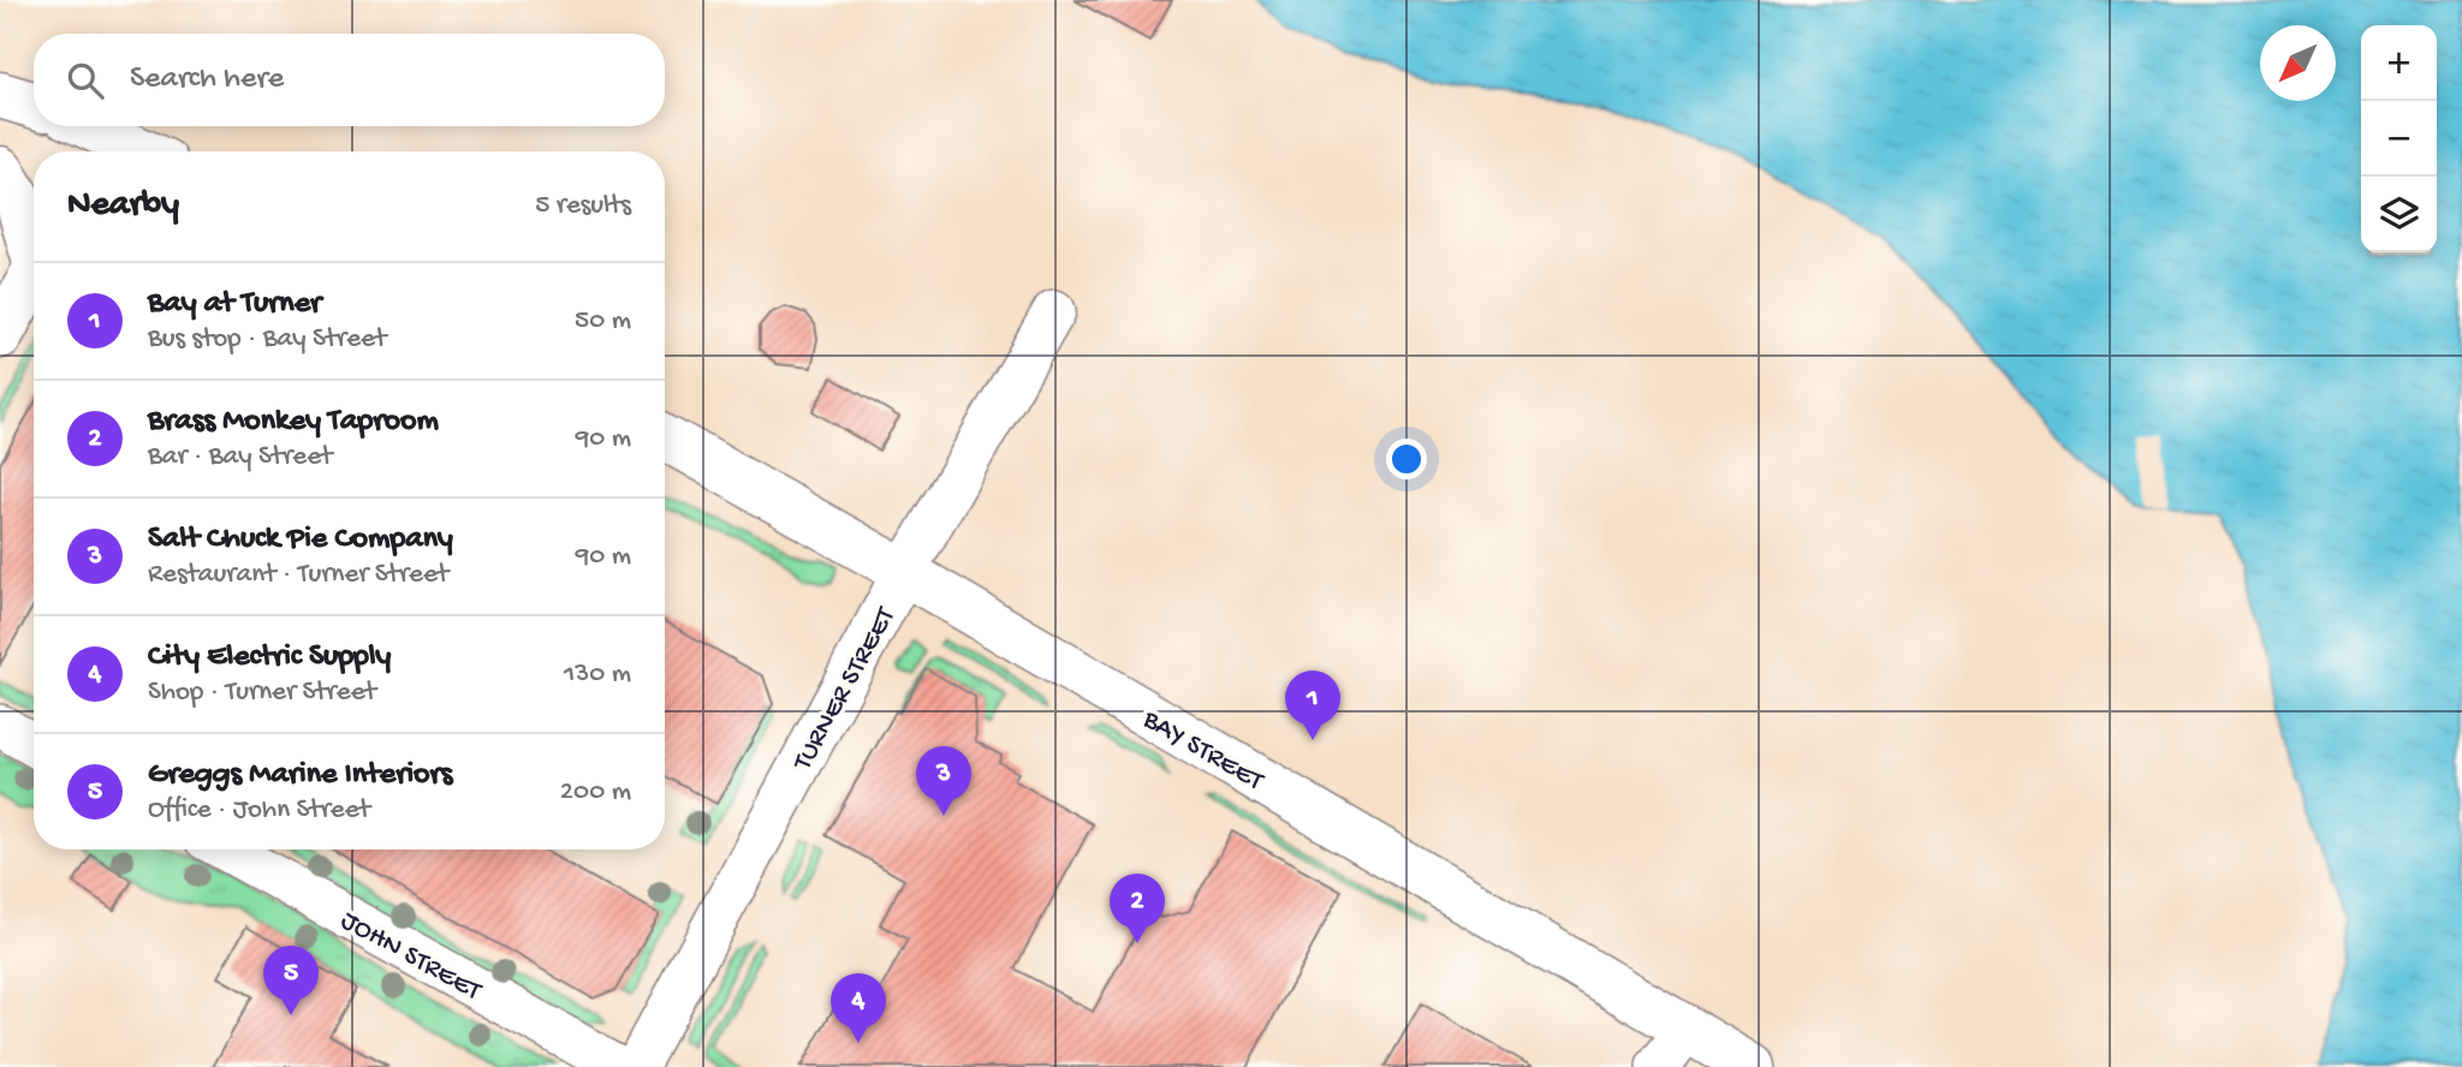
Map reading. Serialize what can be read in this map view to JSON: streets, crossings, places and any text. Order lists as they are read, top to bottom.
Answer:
{
  "streets": {
    "main road": ["BAY STREET"],
    "street": ["TURNER STREET", "JOHN STREET"]
  },
  "crossings": [
    ["TURNER STREET", "BAY STREET"]
  ],
  "north": "bottom left",
  "page": {
    "map_buttons": ["+", "−"],
    "search": "Search here",
    "heading": ["Nearby", "5 results"],
    "list": [
      {
        "mark": "1",
        "name": "Bay at Turner",
        "note": "Bus stop · Bay Street",
        "value": "50 m"
      },
      {
        "mark": "2",
        "name": "Brass Monkey Taproom",
        "note": "Bar · Bay Street",
        "value": "90 m"
      },
      {
        "mark": "3",
        "name": "Salt Chuck Pie Company",
        "note": "Restaurant · Turner Street",
        "value": "90 m"
      },
      {
        "mark": "4",
        "name": "City Electric Supply",
        "note": "Shop · Turner Street",
        "value": "130 m"
      },
      {
        "mark": "5",
        "name": "Greggs Marine Interiors",
        "note": "Office · John Street",
        "value": "200 m"
      }
    ],
    "pins": [
      "1",
      "3",
      "2",
      "5",
      "4"
    ]
  }
}
